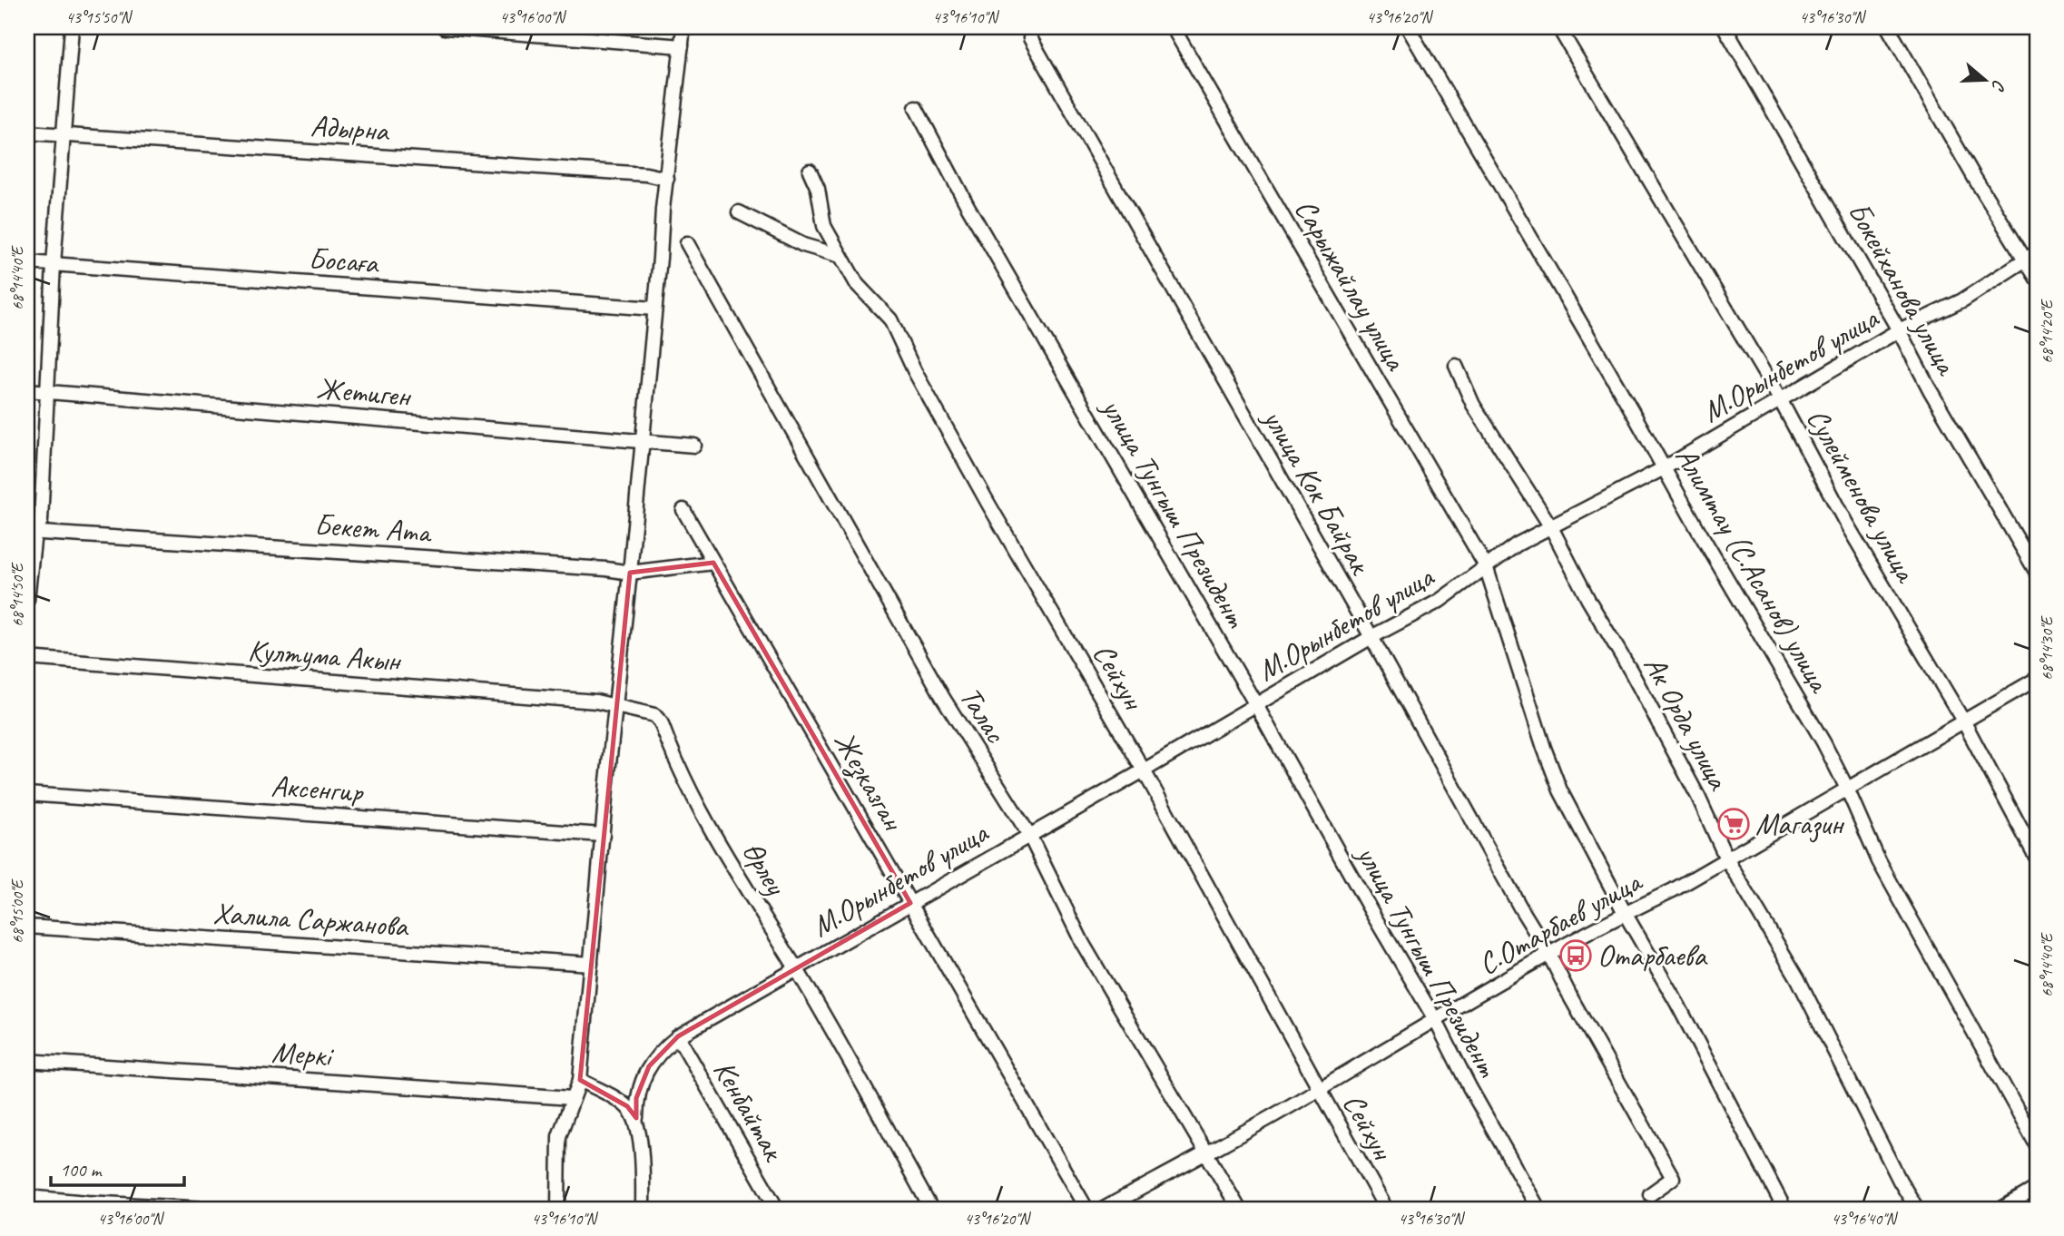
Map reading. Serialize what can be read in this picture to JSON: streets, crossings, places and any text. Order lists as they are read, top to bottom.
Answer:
{
  "streets": {
    "street": [
      "Адырна",
      "Босаға",
      "Сарыжайлау улица",
      "Бокейханова улица",
      "М.Орынбетов улица",
      "Жетиген",
      "улица Кок Байрак",
      "Сулейменова улица",
      "улица Тунгыш Президент",
      "Бекет Ата",
      "Алимтау (С.Асанов) улица",
      "Култума Акын",
      "Сейхун",
      "Талас",
      "Ак Орда улица",
      "Жезказган",
      "Аксенгир",
      "Өрлеу",
      "Халила Саржанова",
      "С.Отарбаев улица",
      "Меркі",
      "Кенбайтак"
    ]
  },
  "crossings": [
    ["Сарыжайлау улица", "М.Орынбетов улица"],
    ["Сарыжайлау улица", "С.Отарбаев улица"],
    ["Бокейханова улица", "М.Орынбетов улица"],
    ["М.Орынбетов улица", "улица Кок Байрак"],
    ["М.Орынбетов улица", "Сулейменова улица"],
    ["М.Орынбетов улица", "улица Тунгыш Президент"],
    ["М.Орынбетов улица", "Алимтау (С.Асанов) улица"],
    ["М.Орынбетов улица", "Сейхун"],
    ["М.Орынбетов улица", "Талас"],
    ["М.Орынбетов улица", "Ак Орда улица"],
    ["М.Орынбетов улица", "Жезказган"],
    ["М.Орынбетов улица", "Өрлеу"],
    ["М.Орынбетов улица", "Кенбайтак"],
    ["улица Кок Байрак", "С.Отарбаев улица"],
    ["Сулейменова улица", "С.Отарбаев улица"],
    ["улица Тунгыш Президент", "С.Отарбаев улица"],
    ["Бекет Ата", "Жезказган"],
    ["Алимтау (С.Асанов) улица", "С.Отарбаев улица"],
    ["Култума Акын", "Өрлеу"],
    ["Сейхун", "С.Отарбаев улица"],
    ["Талас", "С.Отарбаев улица"],
    ["Ак Орда улица", "С.Отарбаев улица"]
  ],
  "places": {
    "supermarket": ["Магазин"],
    "bus stop": ["Отарбаева"]
  },
  "scale_bar": "100 m",
  "north": "right",
  "coordinates": [
    "43°15'50\"N",
    "43°16'00\"N",
    "43°16'10\"N",
    "43°16'20\"N",
    "43°16'30\"N",
    "68°14'40\"E",
    "68°14'20\"E",
    "68°14'50\"E",
    "68°14'30\"E",
    "68°15'00\"E",
    "43°16'40\"N"
  ]
}
